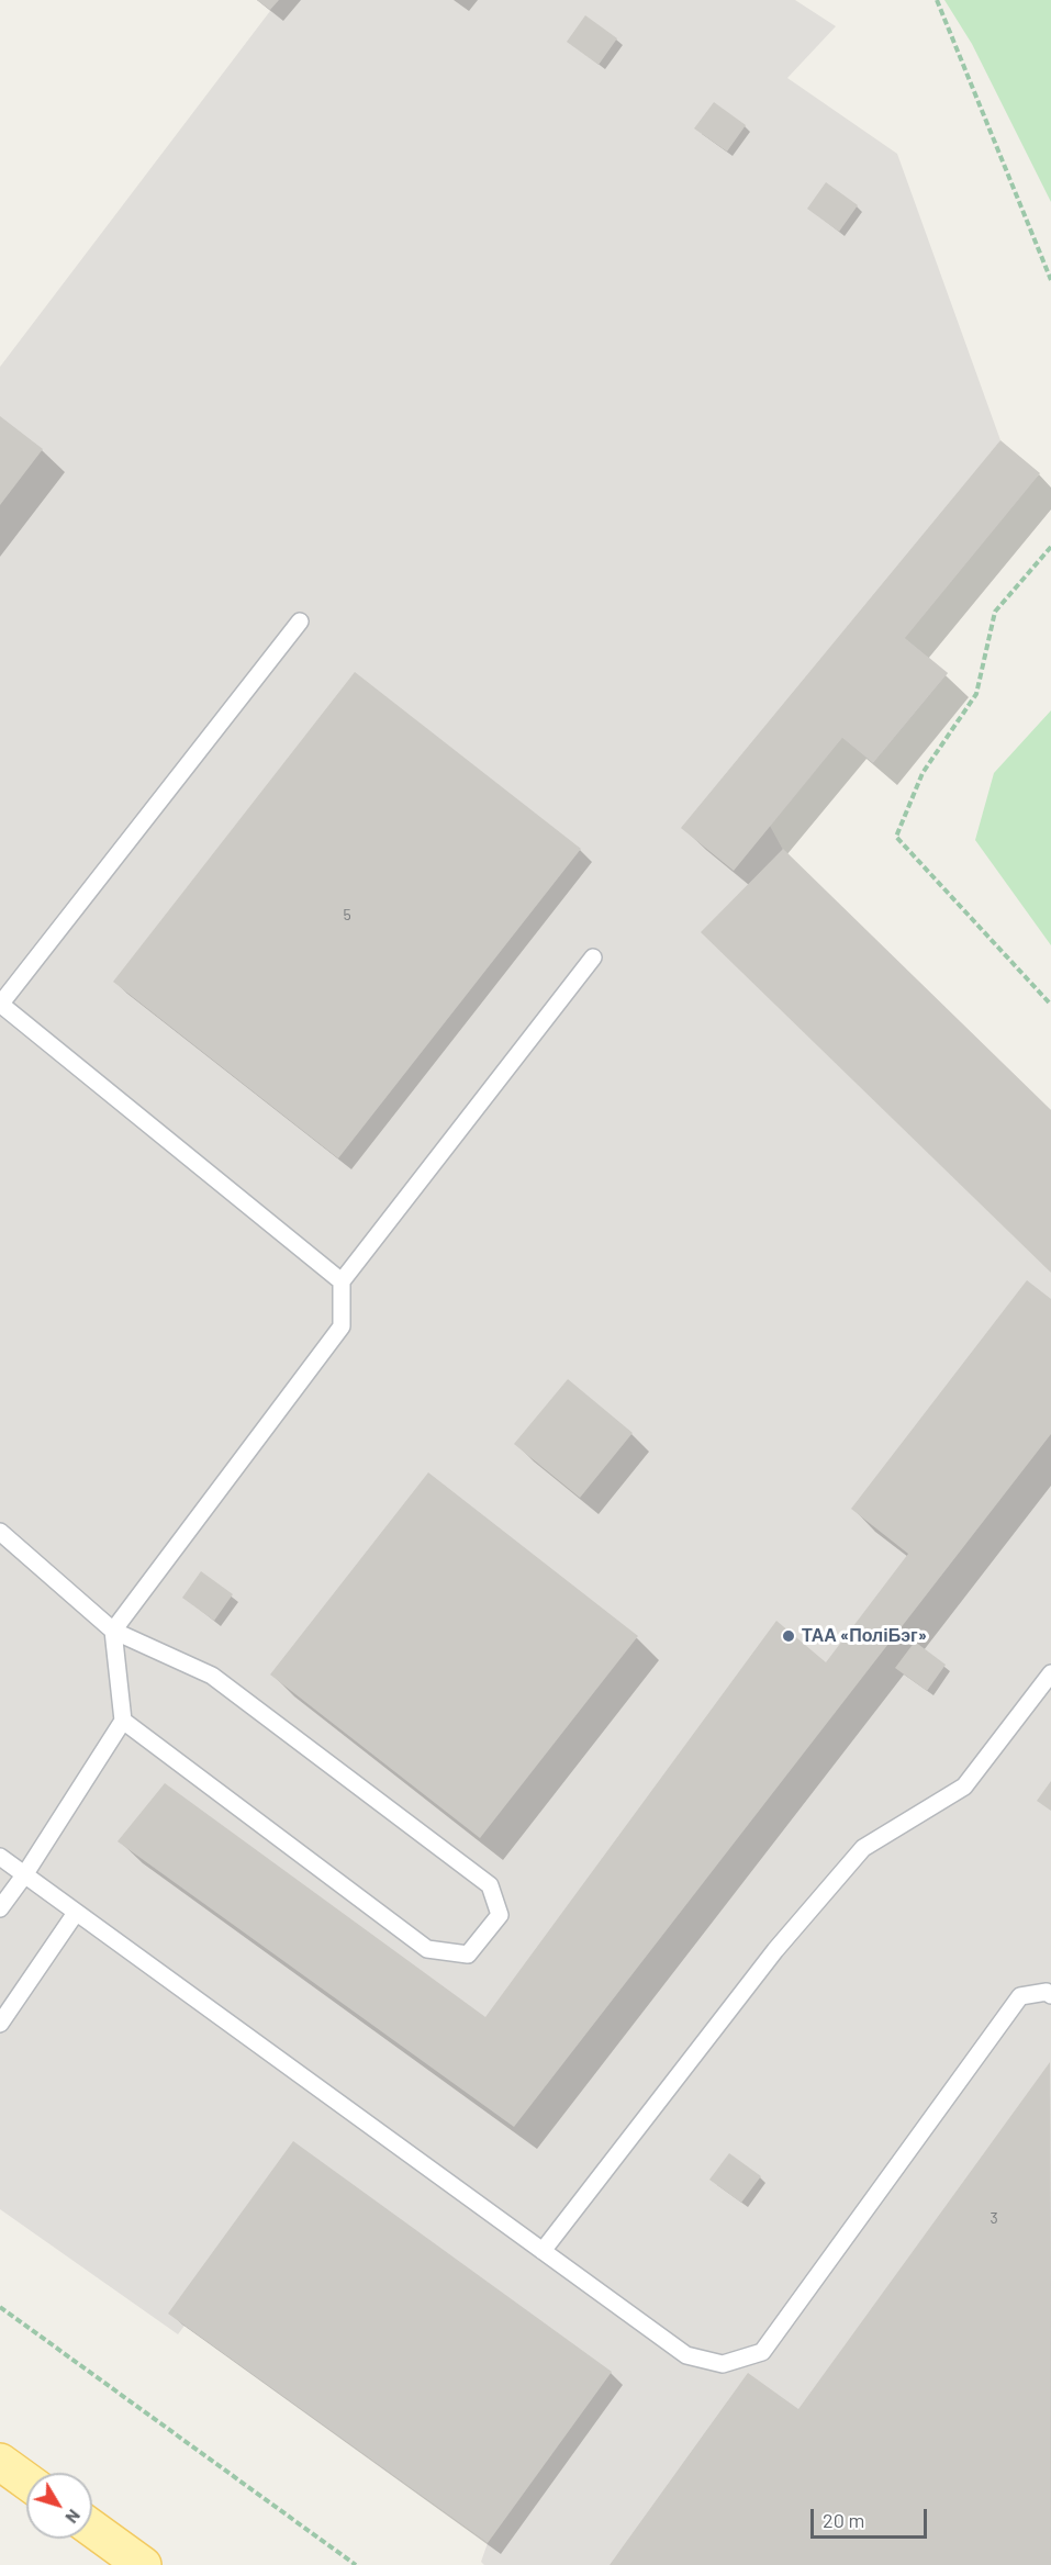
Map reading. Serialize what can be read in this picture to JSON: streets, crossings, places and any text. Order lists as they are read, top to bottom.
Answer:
{
  "places": ["ТАА «ПоліБэг»"],
  "house_numbers": ["5", "3"],
  "scale_bar": "20 m",
  "north": "bottom right"
}
